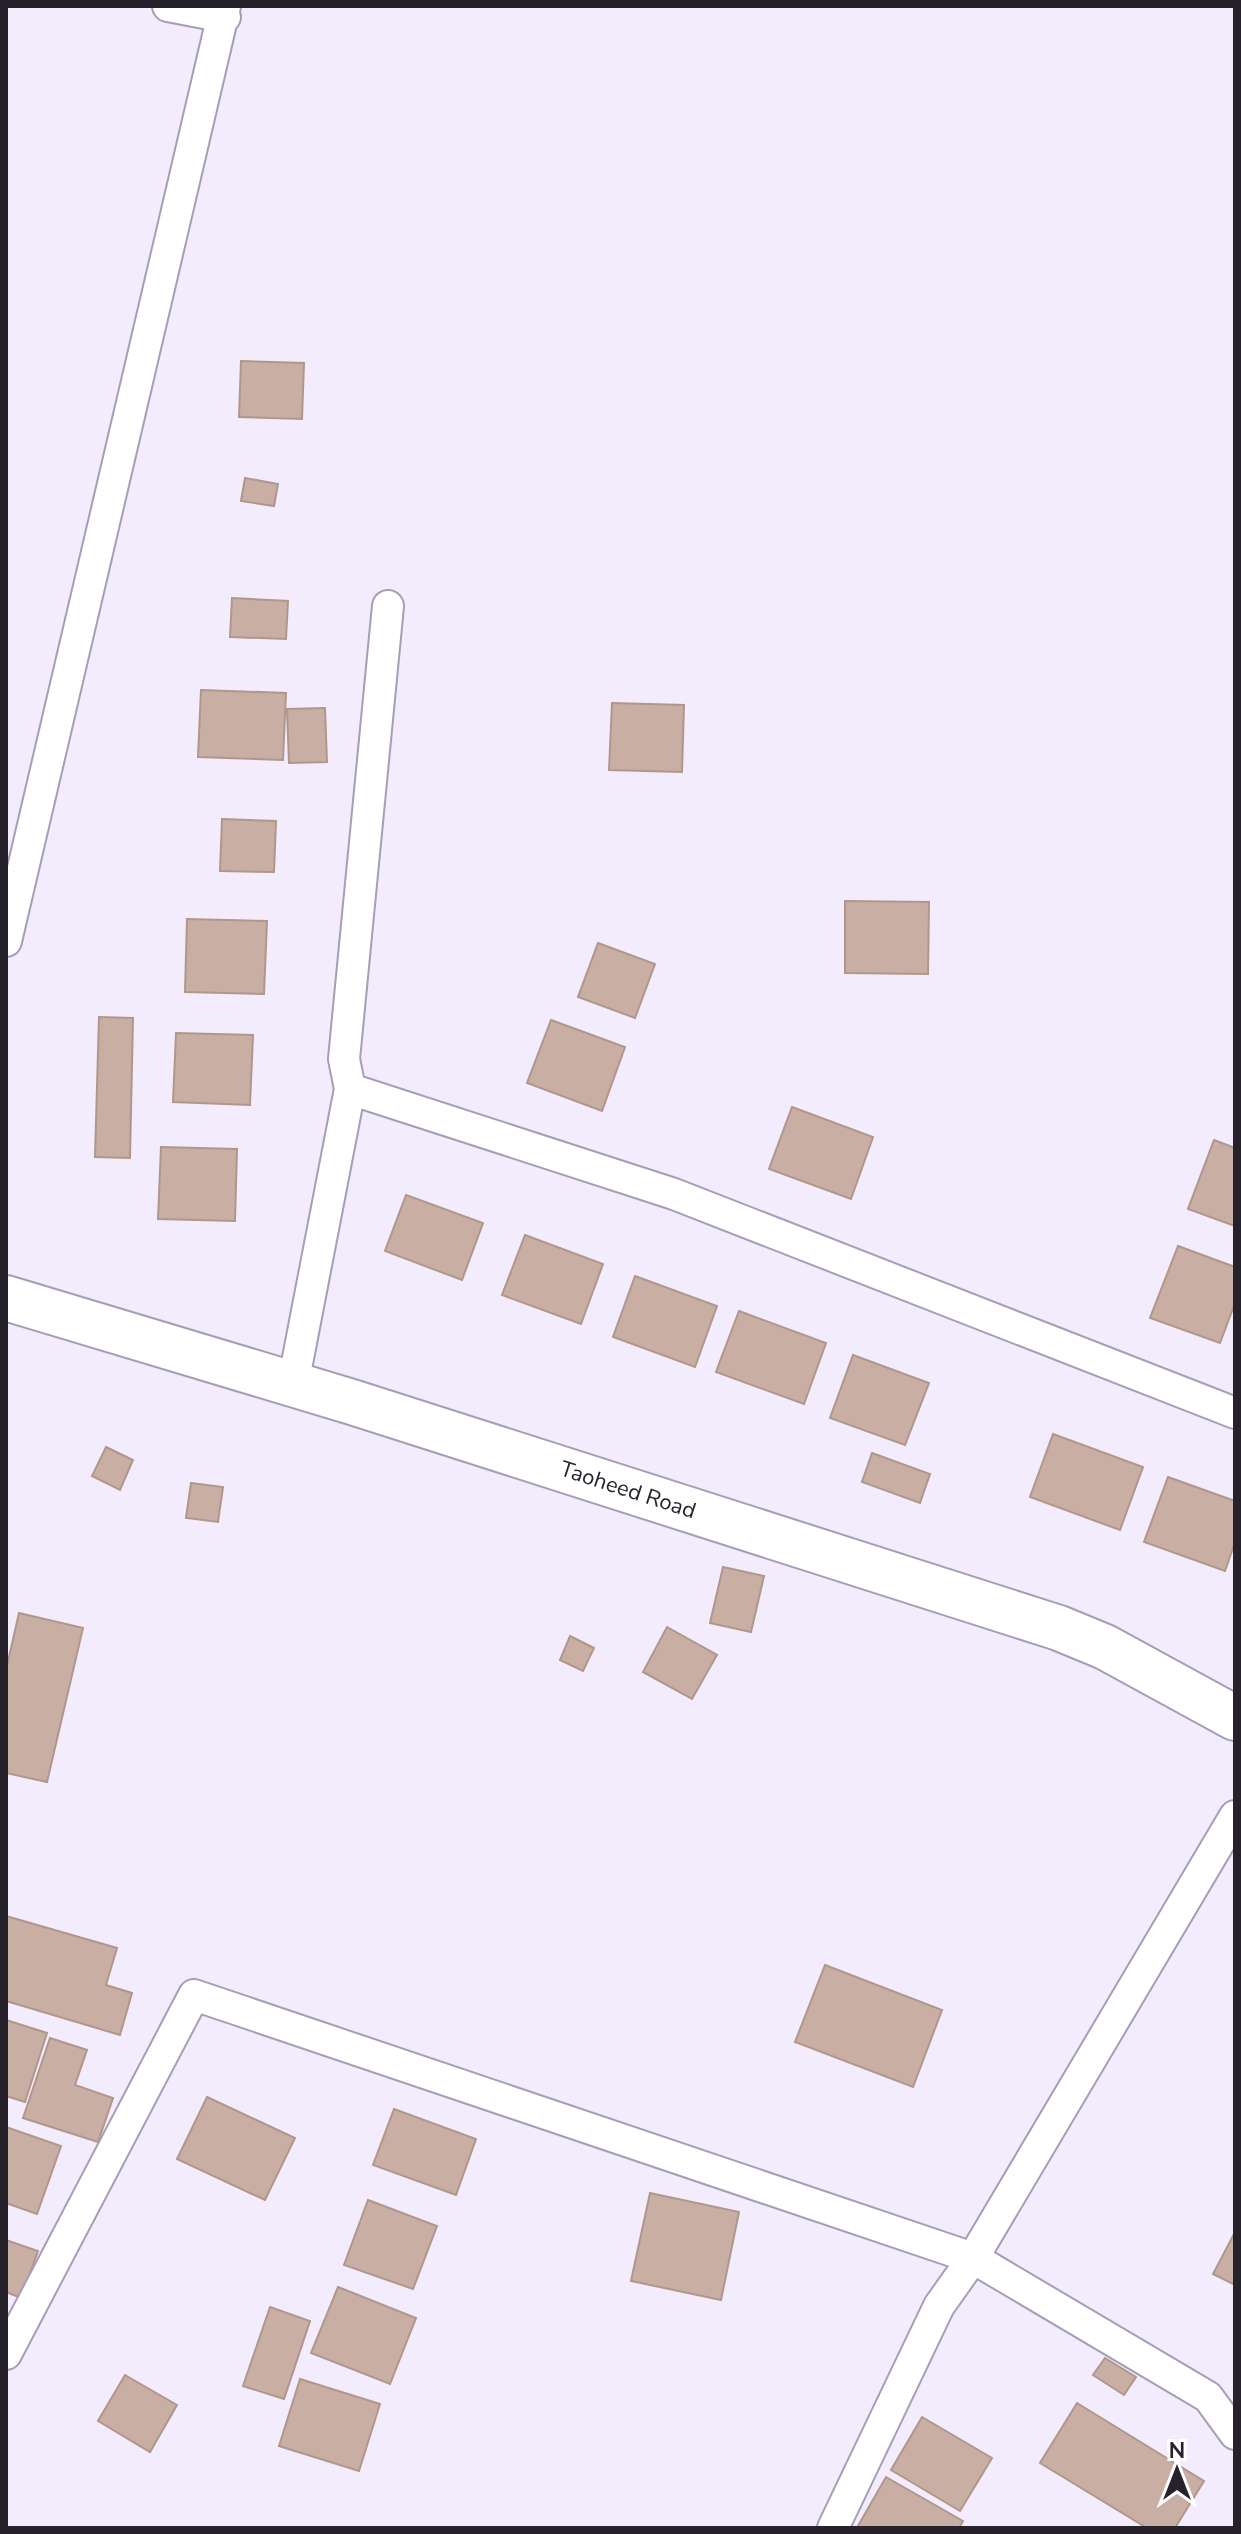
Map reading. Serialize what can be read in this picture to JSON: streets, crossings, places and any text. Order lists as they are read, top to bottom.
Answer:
{
  "streets": {
    "main road": ["Taoheed Road"]
  },
  "north": "top"
}
